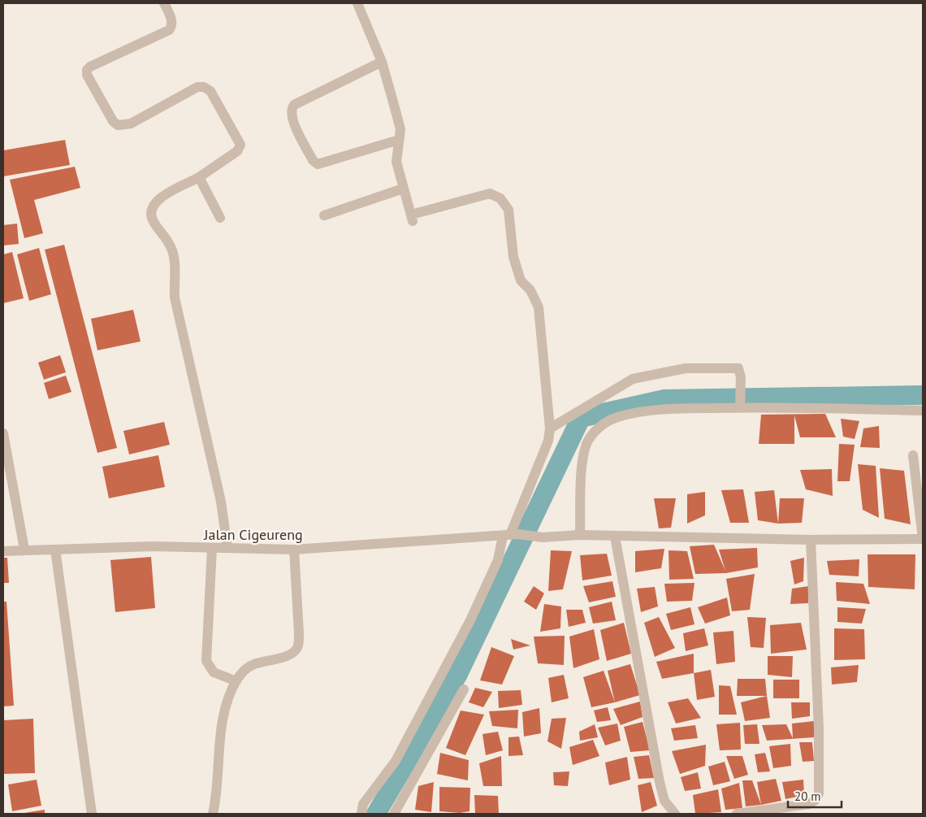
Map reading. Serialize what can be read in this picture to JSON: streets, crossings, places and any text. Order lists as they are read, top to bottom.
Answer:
{
  "streets": {
    "street": ["Jalan Cigeureng"]
  },
  "scale_bar": "20 m"
}
